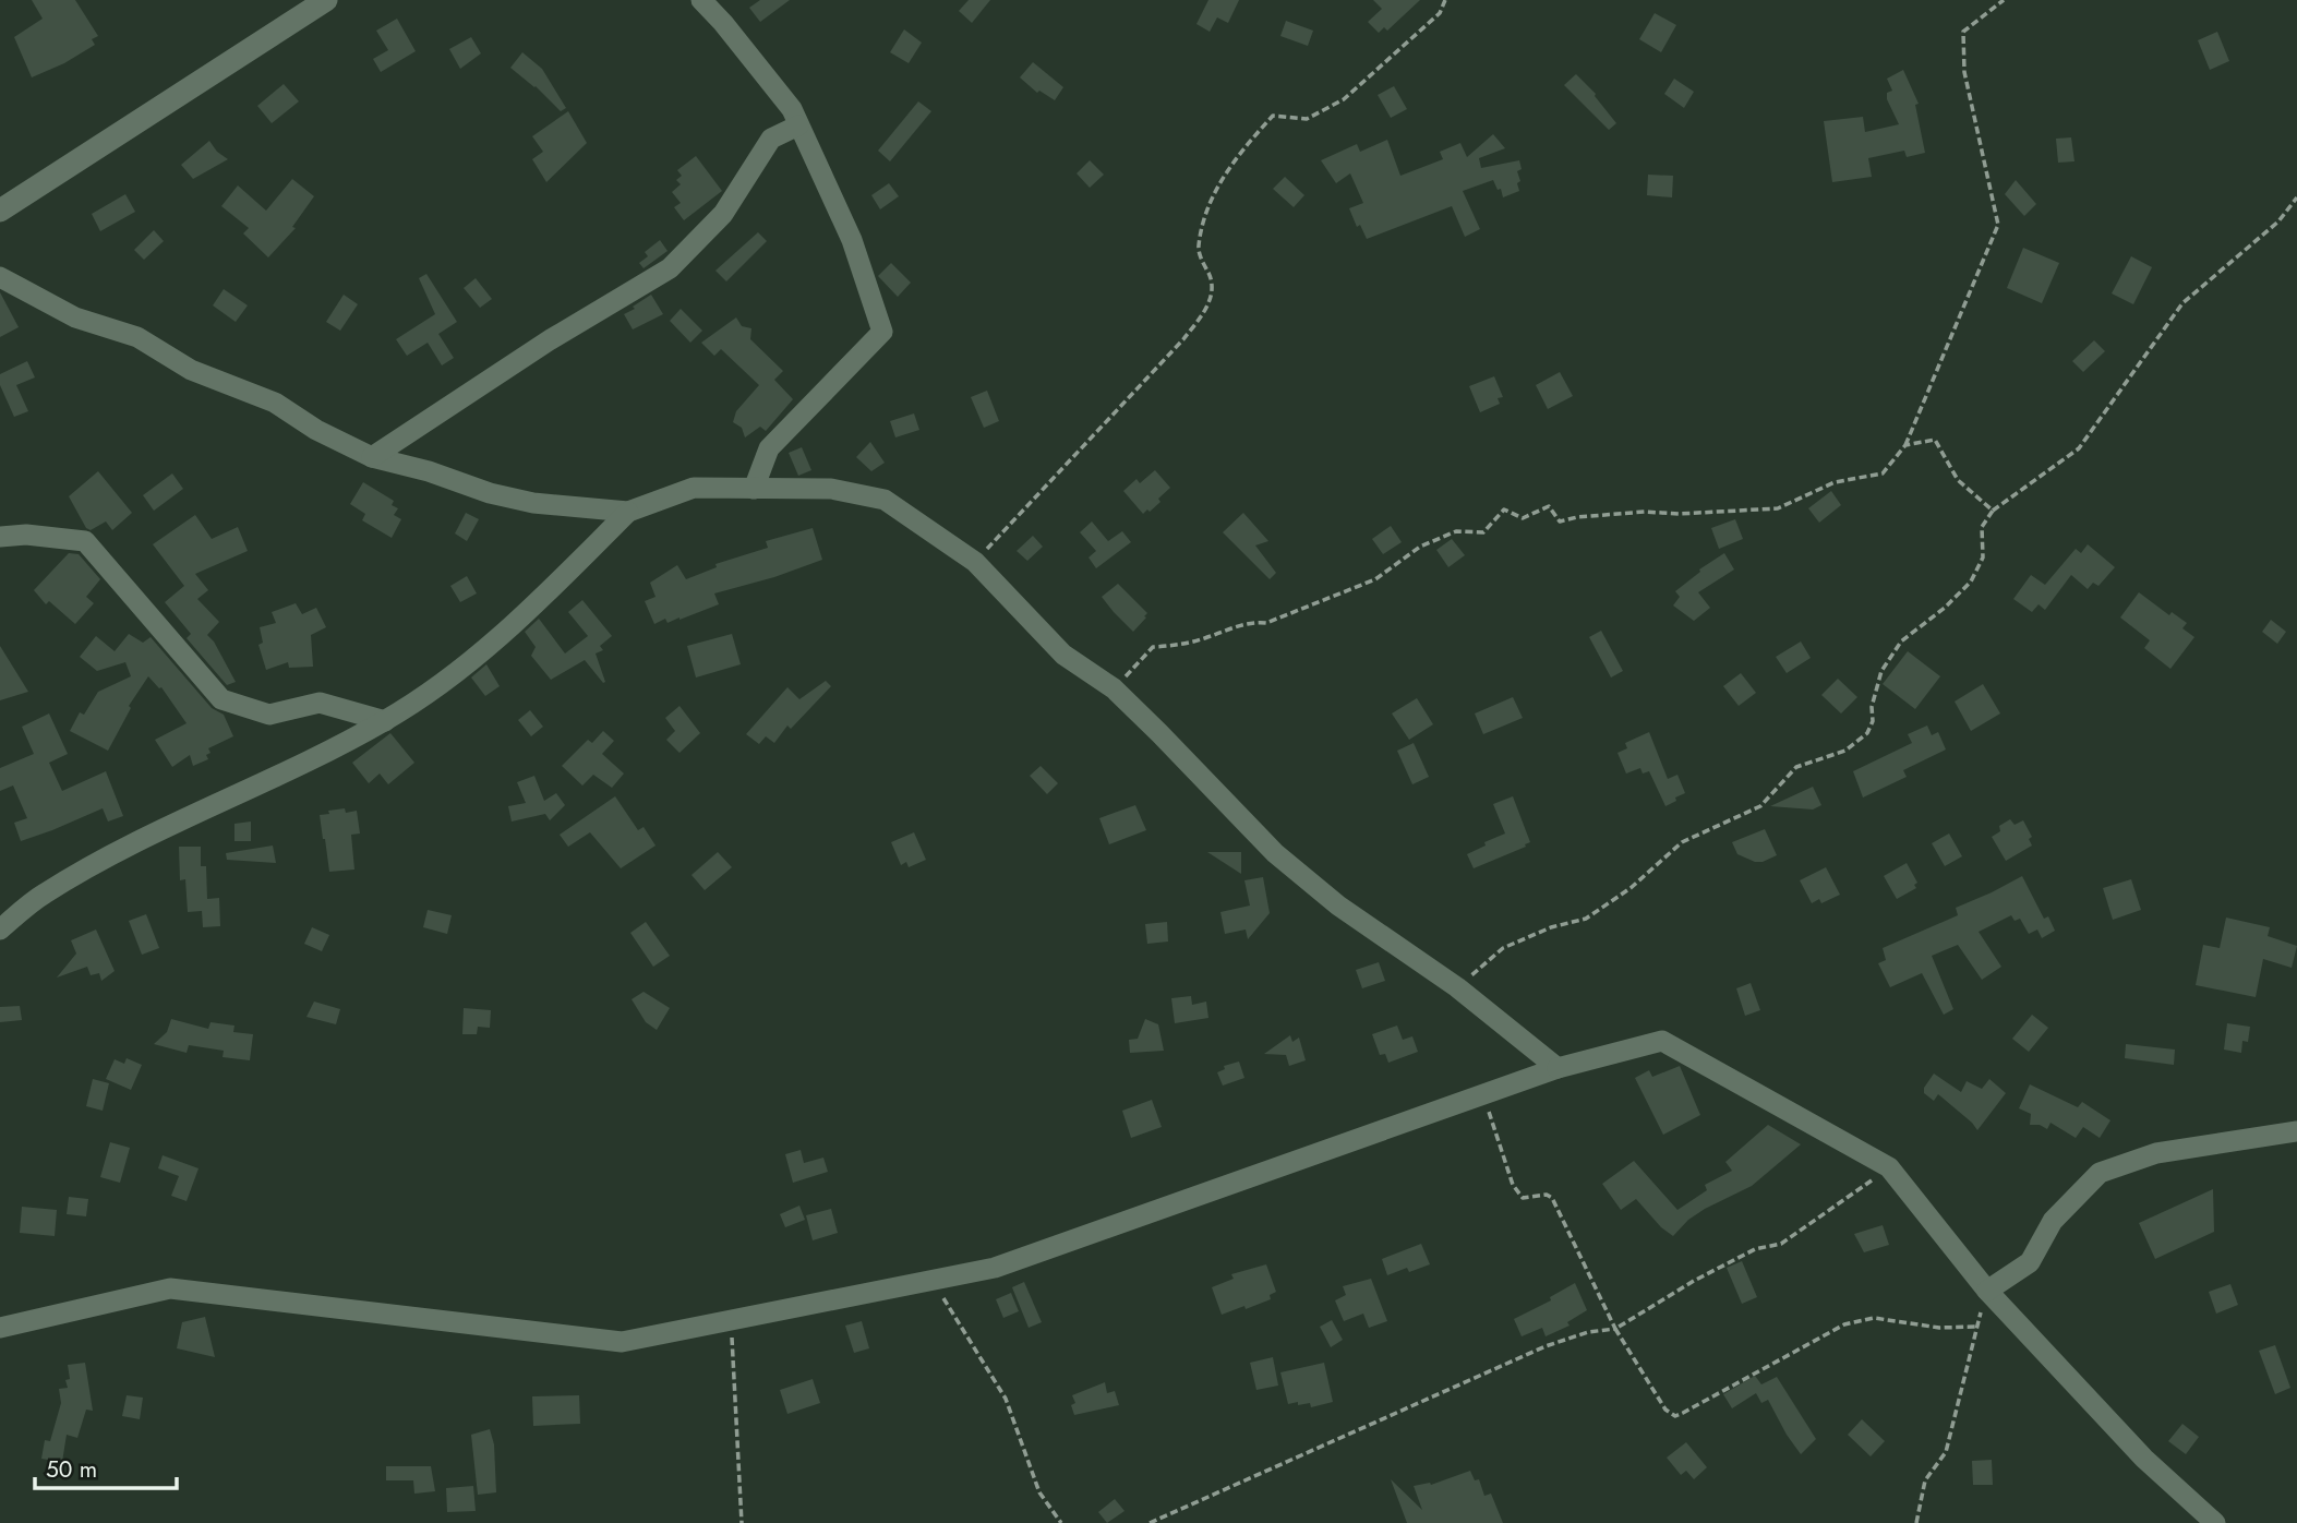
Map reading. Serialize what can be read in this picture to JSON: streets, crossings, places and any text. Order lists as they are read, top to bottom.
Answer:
{
  "scale_bar": "50 m"
}
